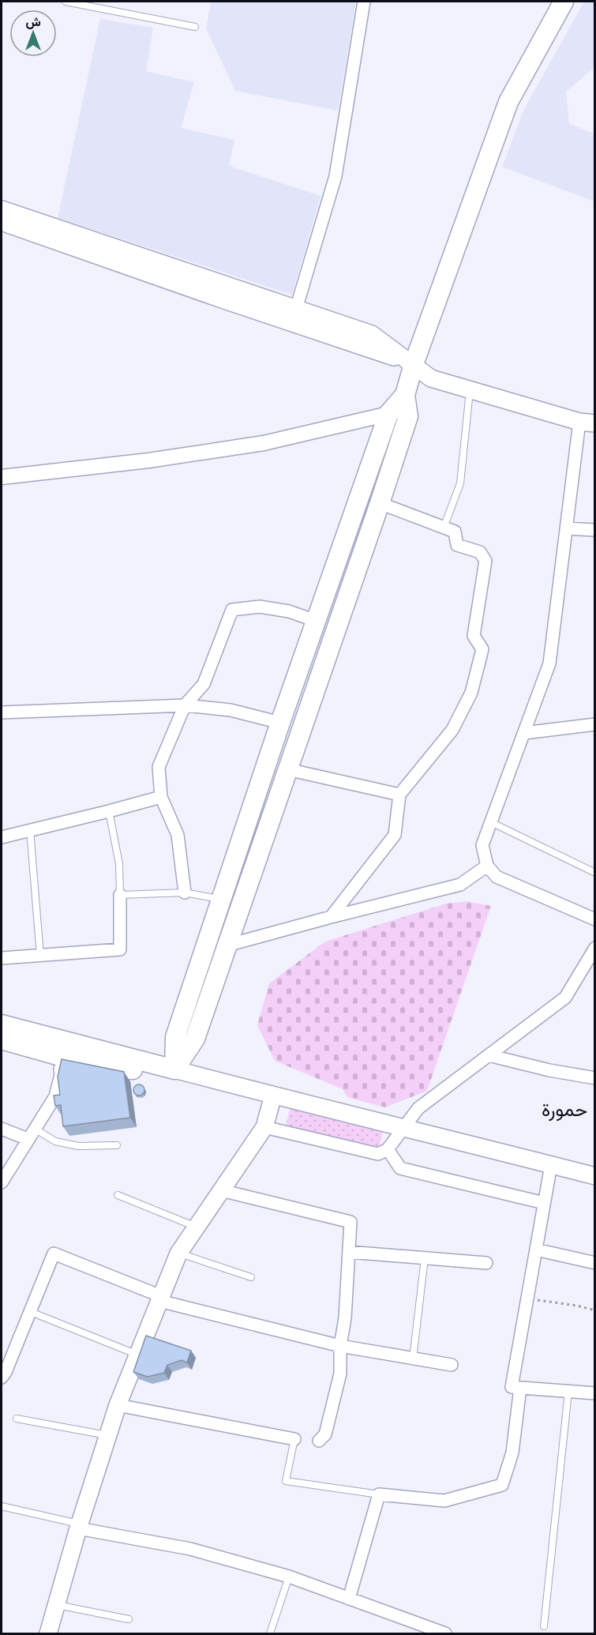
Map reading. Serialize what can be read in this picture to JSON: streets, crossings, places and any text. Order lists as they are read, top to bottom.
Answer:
{
  "districts": ["حمورة"],
  "north": "top"
}
